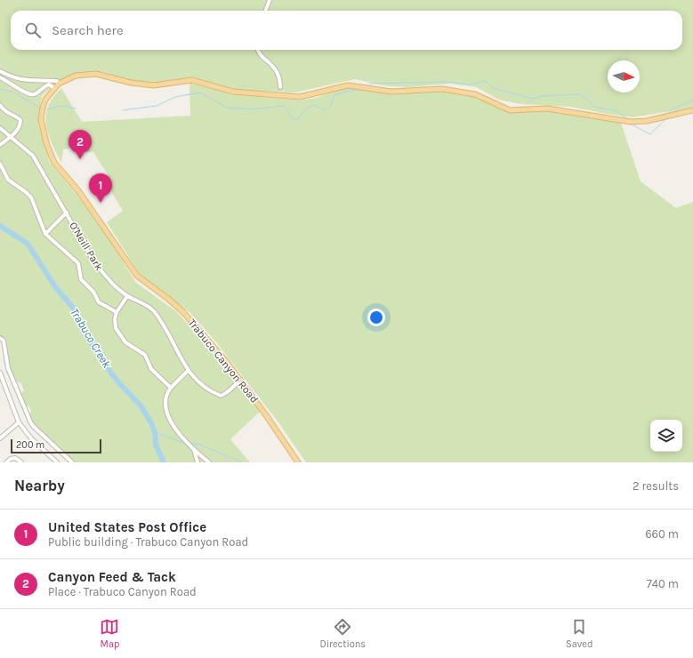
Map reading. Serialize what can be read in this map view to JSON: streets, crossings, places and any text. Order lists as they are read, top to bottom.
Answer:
{
  "streets": {
    "main road": ["Trabuco Canyon Road"],
    "street": ["O'Neill Park"]
  },
  "crossings": [
    ["O'Neill Park", "Trabuco Canyon Road"]
  ],
  "water": ["Trabuco Creek"],
  "scale_bar": "200 m",
  "north": "right",
  "page": {
    "search": "Search here",
    "pins": ["2", "1"],
    "scale": "200 m",
    "heading": ["Nearby", "2 results"],
    "list": [
      {
        "mark": "1",
        "name": "United States Post Office",
        "note": "Public building · Trabuco Canyon Road",
        "value": "660 m"
      },
      {
        "mark": "2",
        "name": "Canyon Feed & Tack",
        "note": "Place · Trabuco Canyon Road",
        "value": "740 m"
      }
    ],
    "nav": ["Map", "Directions", "Saved"]
  }
}
